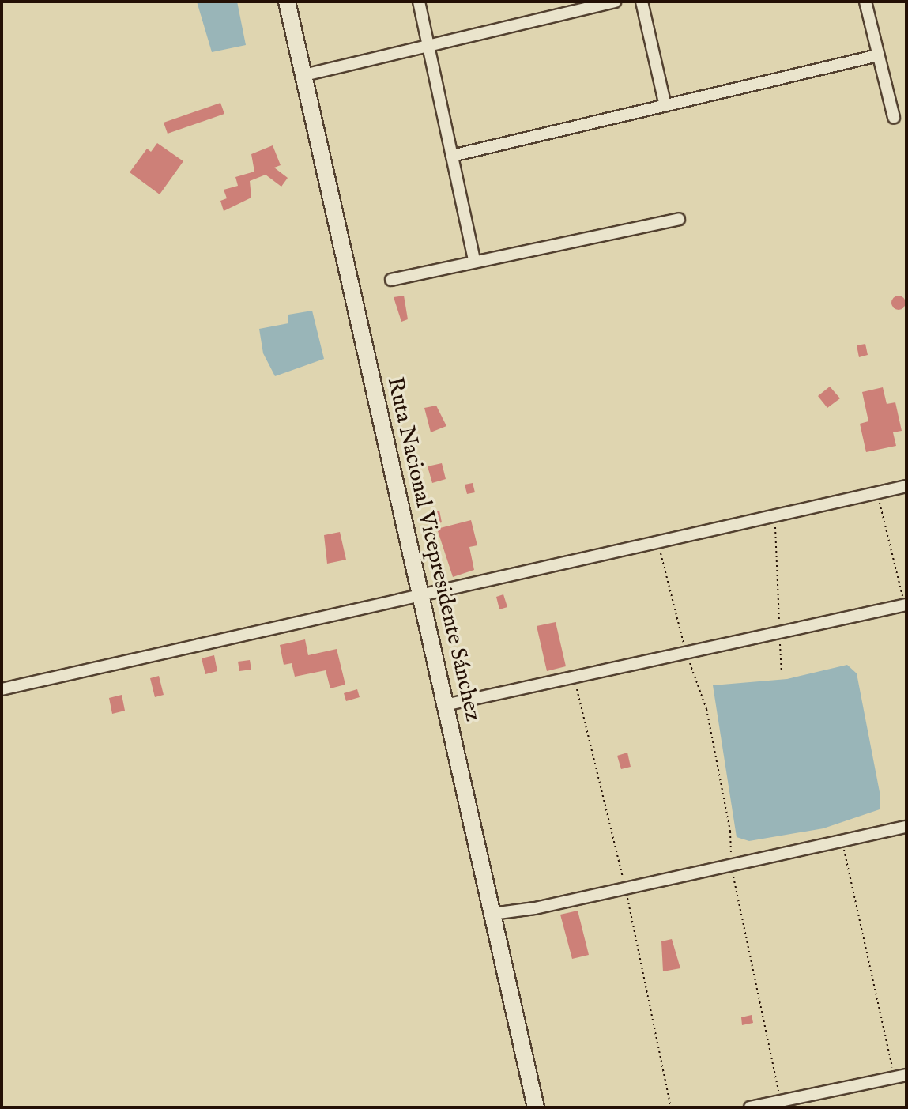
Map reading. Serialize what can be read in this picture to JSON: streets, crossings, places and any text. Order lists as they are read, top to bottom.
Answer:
{
  "streets": {
    "street": ["Ruta Nacional Vicepresidente Sánchez"]
  }
}
